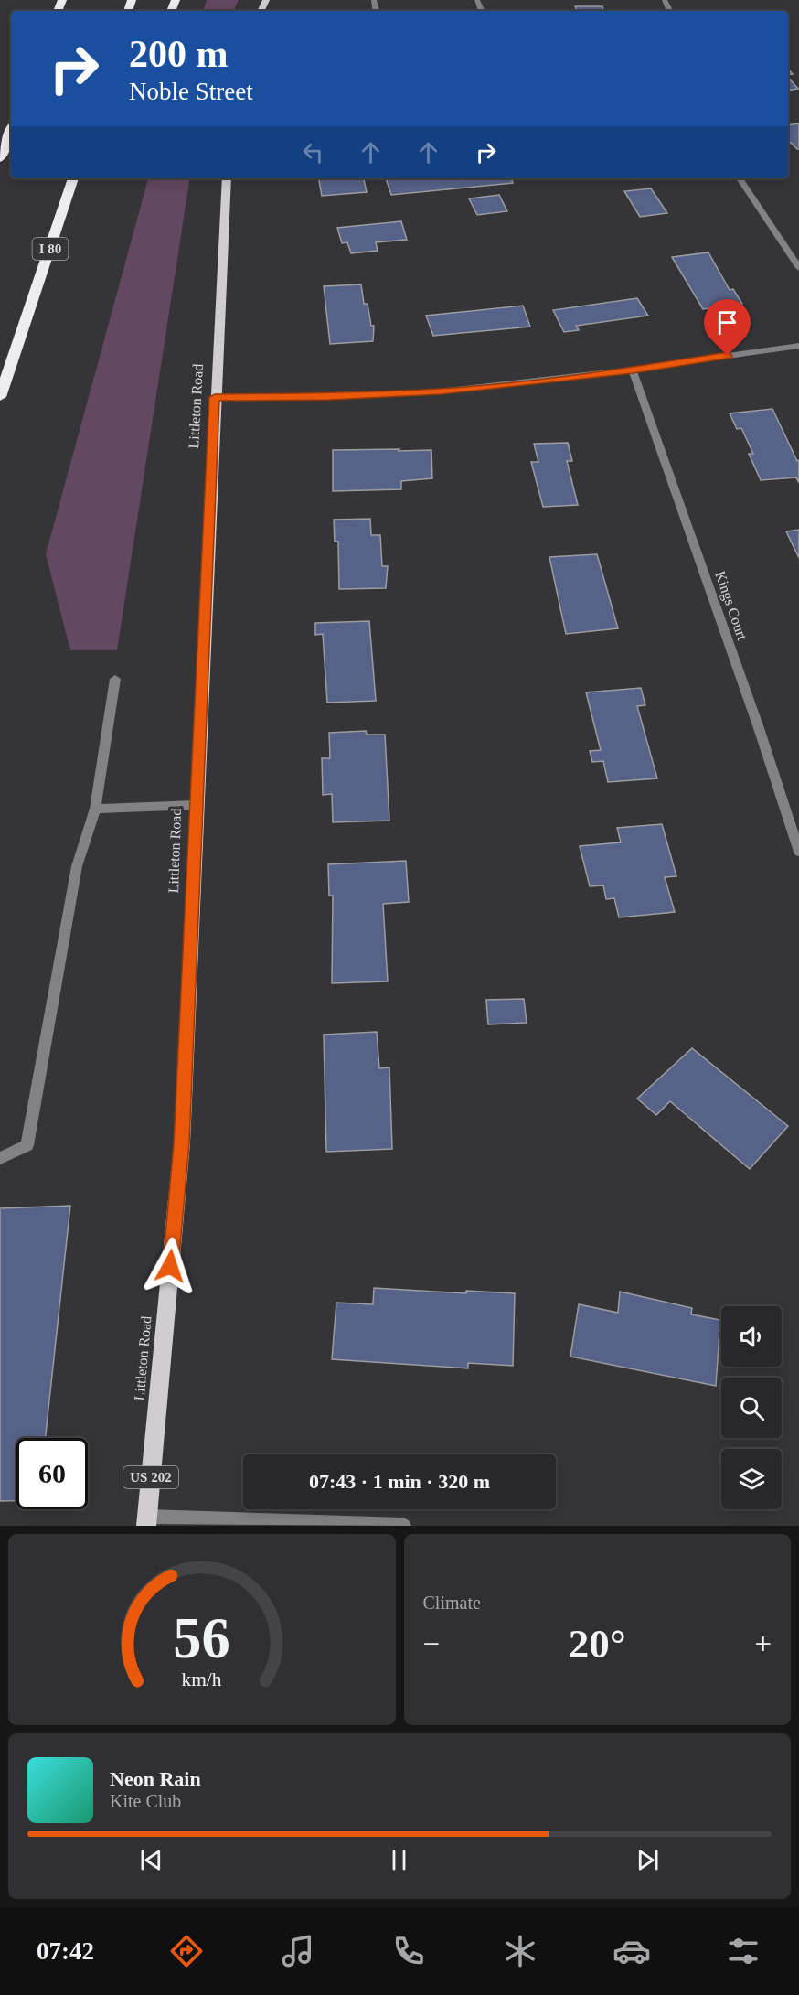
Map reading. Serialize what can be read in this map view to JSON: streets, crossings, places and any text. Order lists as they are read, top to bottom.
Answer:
{
  "streets": {
    "highway": ["I 80"],
    "main road": ["Littleton Road", "US 202"],
    "street": ["Kings Court"]
  },
  "page": {
    "turn": ["200 m", "Noble Street"],
    "limit": "60",
    "trip": "07:43 · 1 min · 320 m",
    "tile": "Climate",
    "heat": ["−", "20°", "+"],
    "song": ["Neon Rain", "Kite Club"],
    "tabs": "07:42",
    "gauge": ["56", "km/h"]
  }
}
